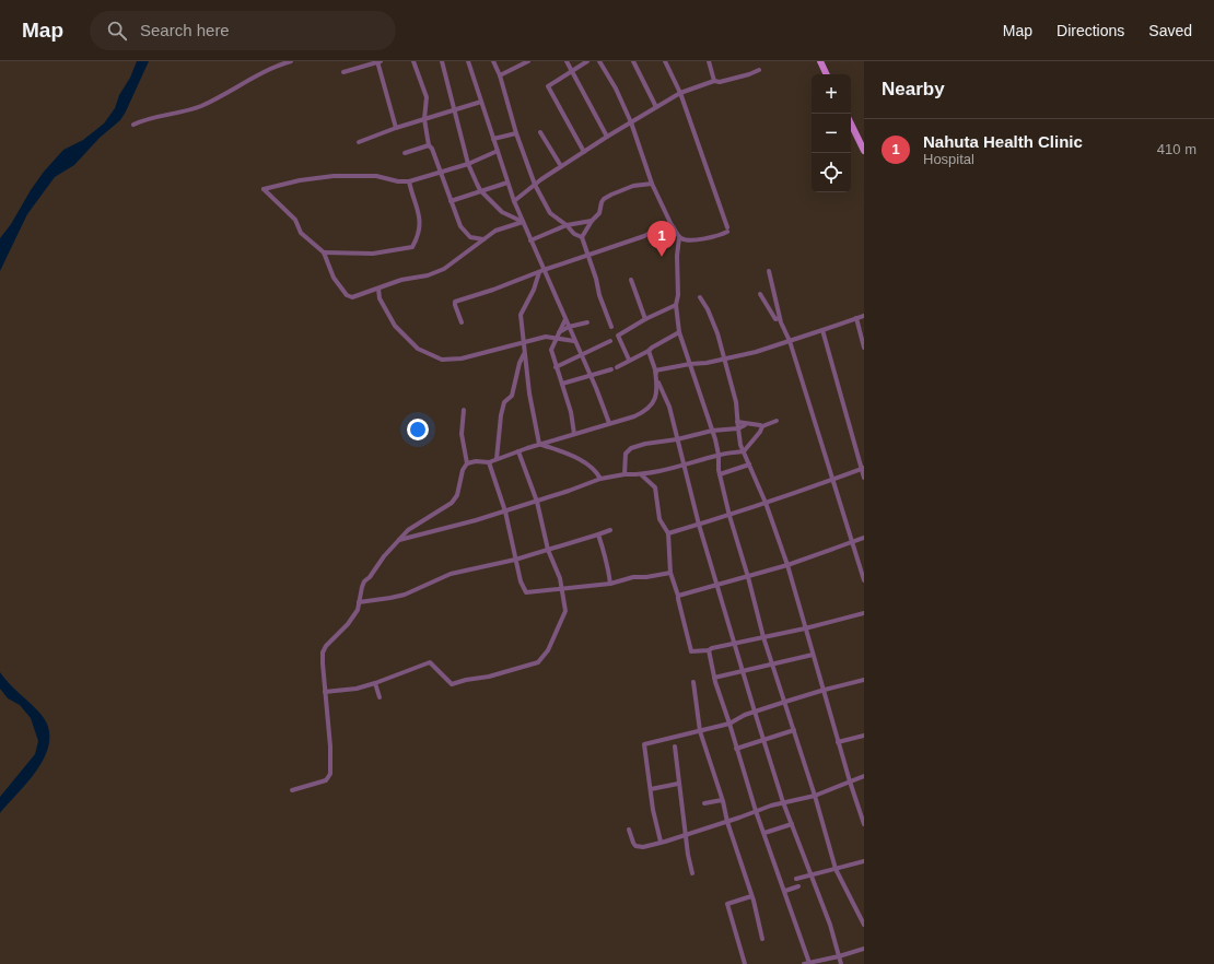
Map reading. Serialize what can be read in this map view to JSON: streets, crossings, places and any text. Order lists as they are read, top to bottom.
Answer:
{
  "page": {
    "header": "Map",
    "search": "Search here",
    "nav": ["Map", "Directions", "Saved"],
    "heading": "Nearby",
    "map_buttons": ["+", "−"],
    "list": [
      {
        "mark": "1",
        "name": "Nahuta Health Clinic",
        "note": "Hospital",
        "value": "410 m"
      }
    ],
    "pins": "1"
  }
}
